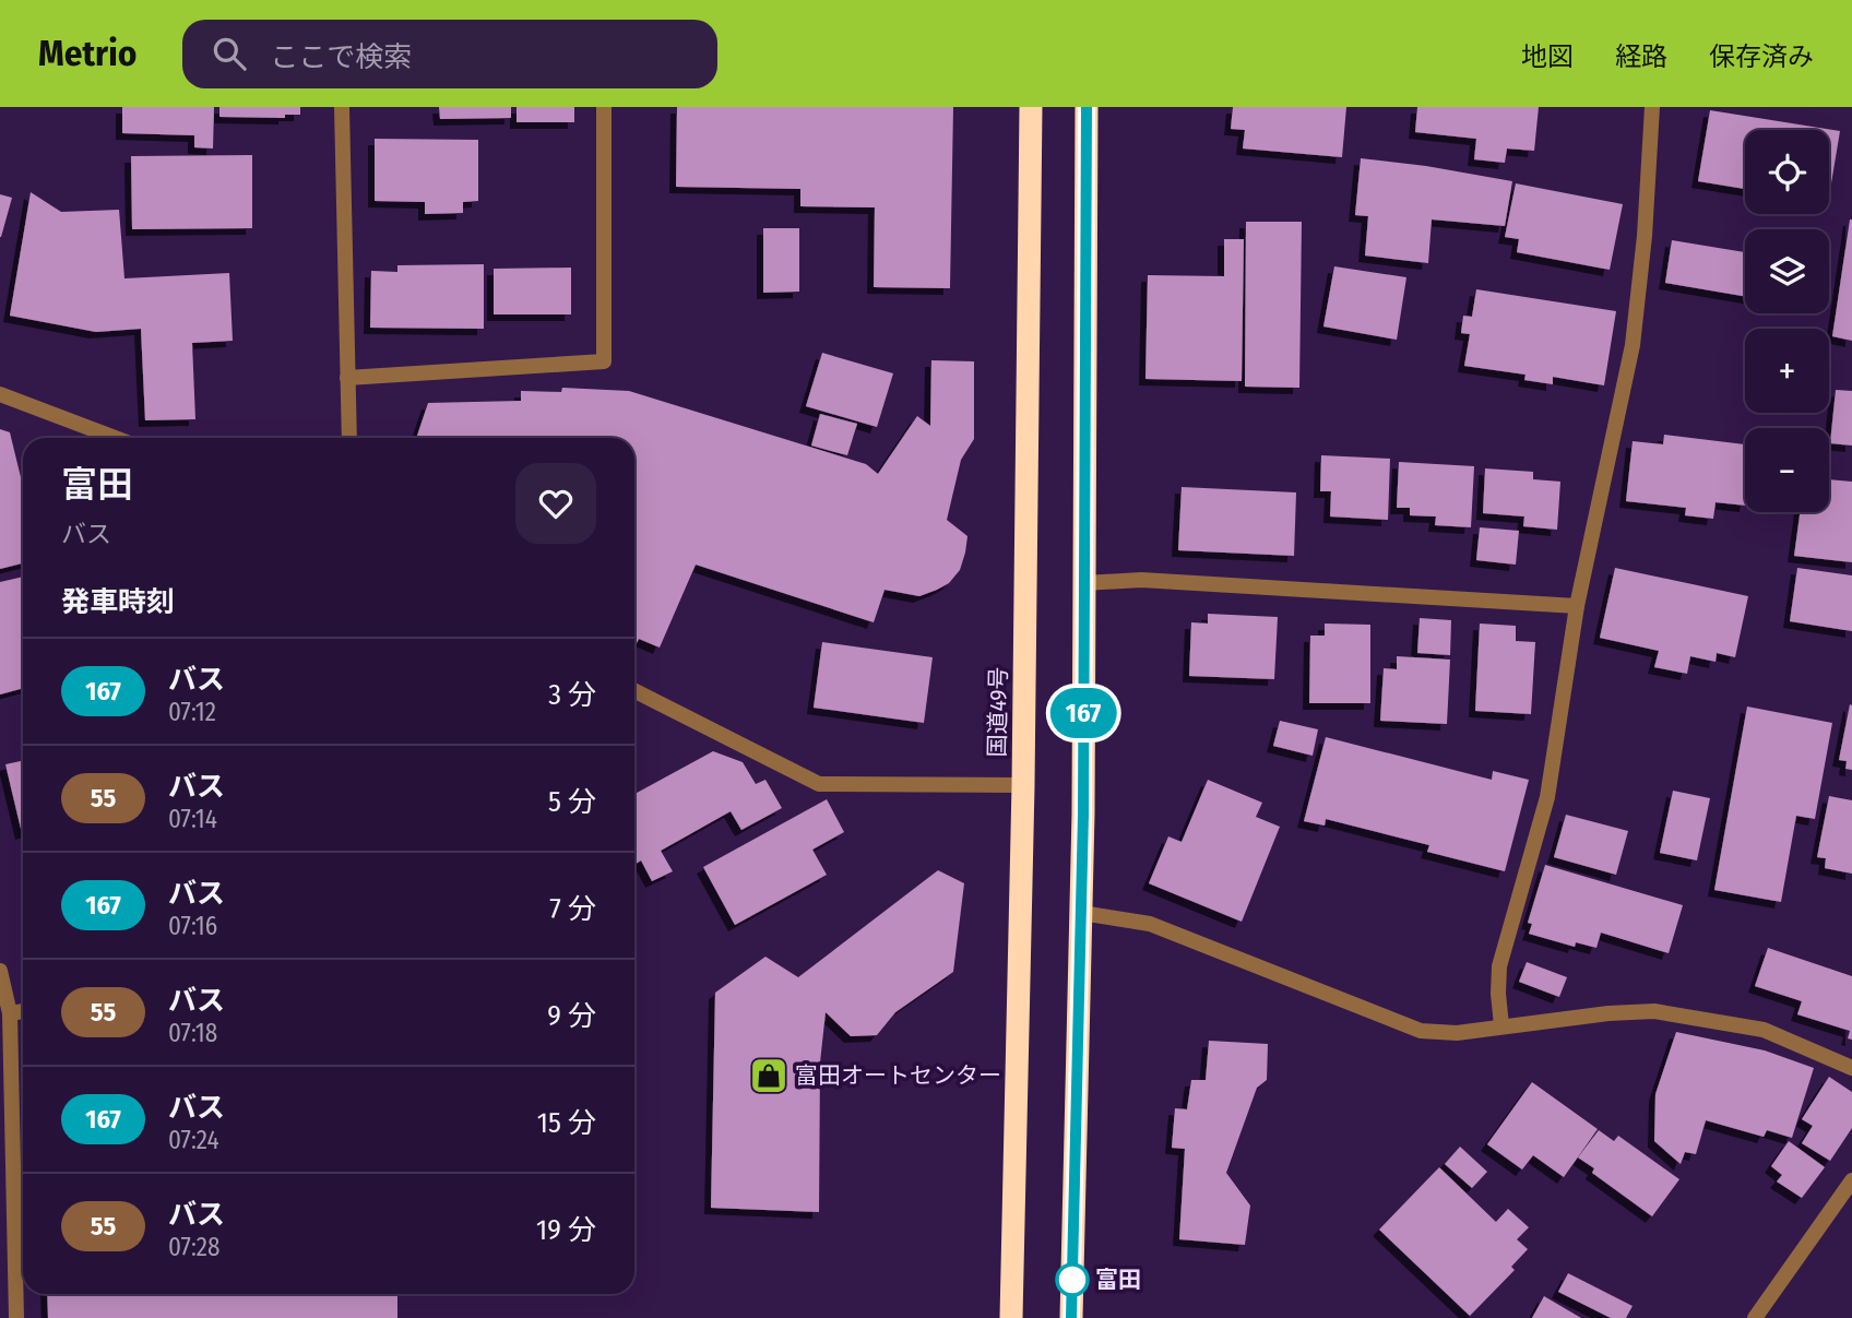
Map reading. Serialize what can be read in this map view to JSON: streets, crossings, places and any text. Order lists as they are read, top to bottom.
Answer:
{
  "streets": {
    "highway": ["国道49号"]
  },
  "places": {
    "shop": ["富田オートセンター"],
    "other": ["富田"]
  },
  "lines": ["bus line 167"],
  "page": {
    "header": "Metrio",
    "search": "ここで検索",
    "nav": ["地図", "経路", "保存済み"],
    "on_map": "167",
    "map_buttons": ["+", "−"],
    "heading": [
      ["富田", "バス"],
      "発車時刻"
    ],
    "list": [
      {
        "mark": "167",
        "name": "バス",
        "note": "07:12",
        "value": "3 分"
      },
      {
        "mark": "55",
        "name": "バス",
        "note": "07:14",
        "value": "5 分"
      },
      {
        "mark": "167",
        "name": "バス",
        "note": "07:16",
        "value": "7 分"
      },
      {
        "mark": "55",
        "name": "バス",
        "note": "07:18",
        "value": "9 分"
      },
      {
        "mark": "167",
        "name": "バス",
        "note": "07:24",
        "value": "15 分"
      },
      {
        "mark": "55",
        "name": "バス",
        "note": "07:28",
        "value": "19 分"
      }
    ]
  }
}
